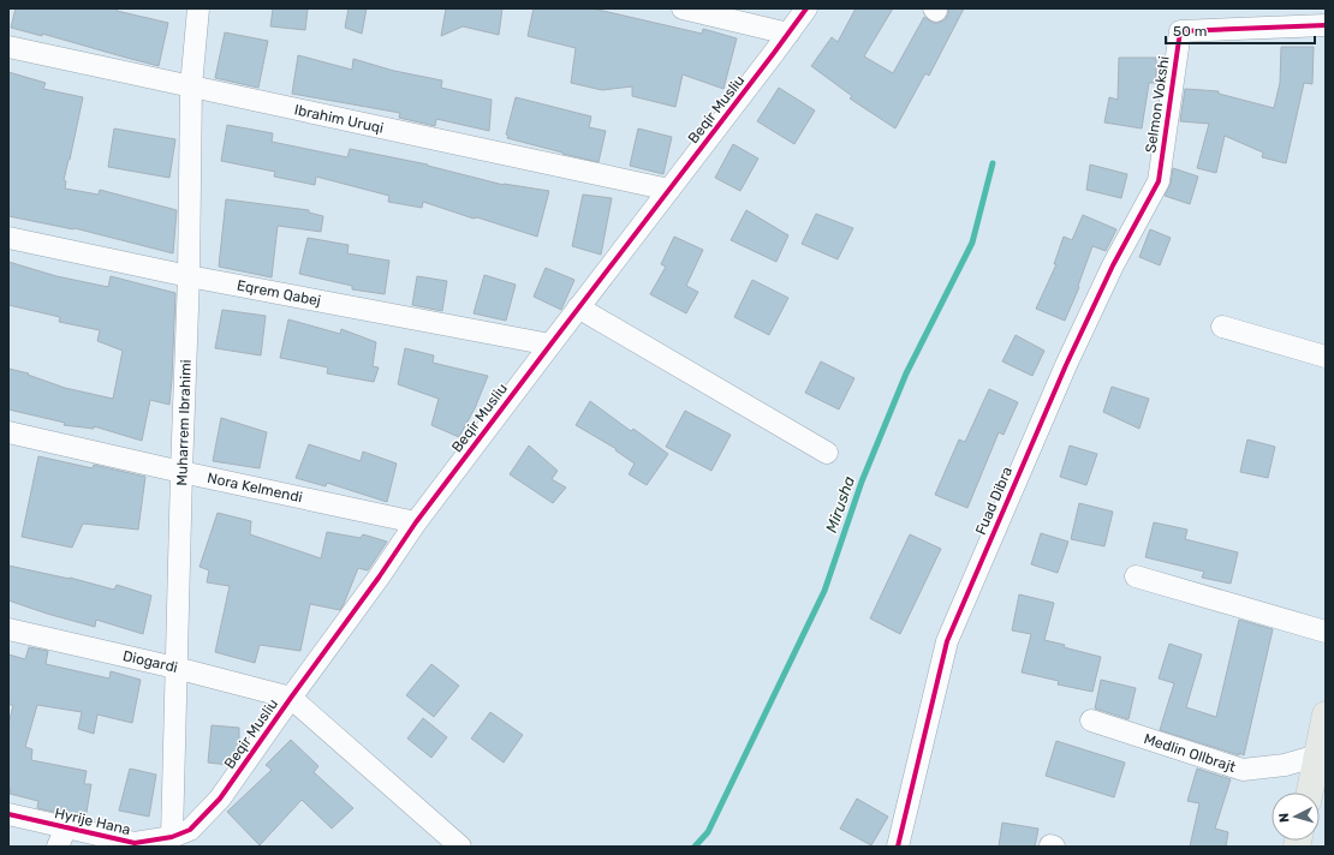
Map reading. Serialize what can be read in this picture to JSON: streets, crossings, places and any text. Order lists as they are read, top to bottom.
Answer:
{
  "streets": {
    "street": [
      "Selmon Vokshi",
      "Beqir Musliu",
      "Ibrahim Uruqi",
      "Eqrem Qabej",
      "Muharrem Ibrahimi",
      "Nora Kelmendi",
      "Fuad Dibra",
      "Diogardi",
      "Medlin Ollbrajt",
      "Hyrije Hana"
    ]
  },
  "crossings": [
    ["Selmon Vokshi", "Fuad Dibra"],
    ["Beqir Musliu", "Ibrahim Uruqi"],
    ["Beqir Musliu", "Eqrem Qabej"],
    ["Beqir Musliu", "Muharrem Ibrahimi"],
    ["Beqir Musliu", "Nora Kelmendi"],
    ["Beqir Musliu", "Diogardi"],
    ["Beqir Musliu", "Hyrije Hana"],
    ["Ibrahim Uruqi", "Muharrem Ibrahimi"],
    ["Eqrem Qabej", "Muharrem Ibrahimi"],
    ["Muharrem Ibrahimi", "Nora Kelmendi"],
    ["Muharrem Ibrahimi", "Diogardi"],
    ["Muharrem Ibrahimi", "Hyrije Hana"]
  ],
  "water": ["Mirusha"],
  "scale_bar": "50 m",
  "north": "left"
}
